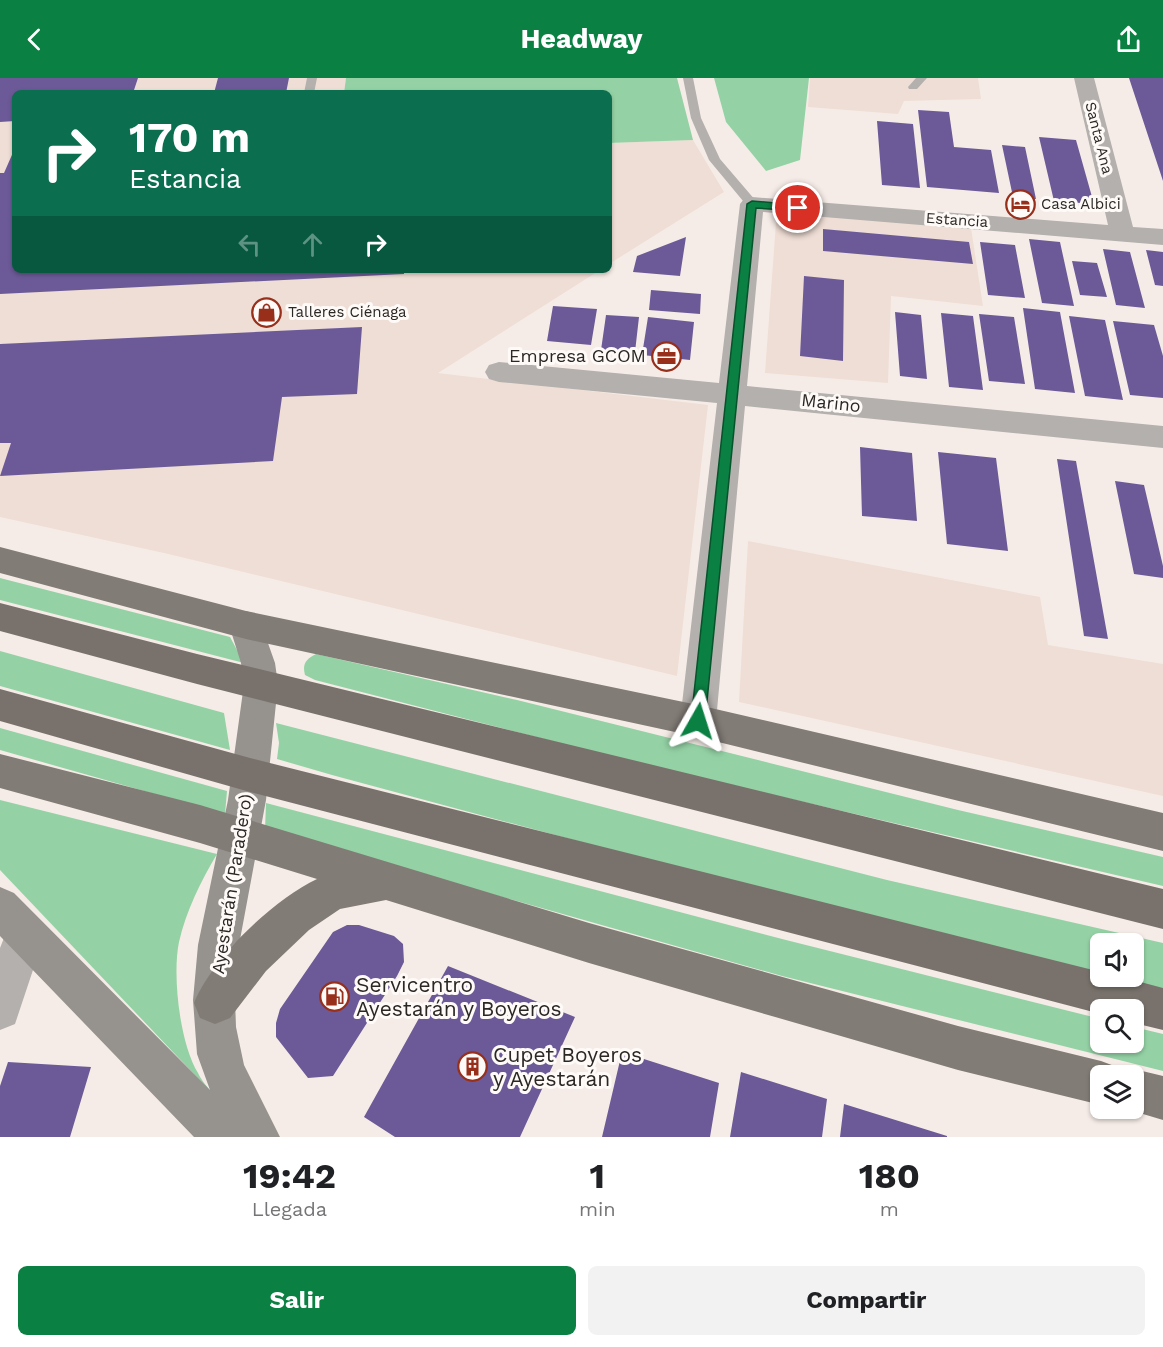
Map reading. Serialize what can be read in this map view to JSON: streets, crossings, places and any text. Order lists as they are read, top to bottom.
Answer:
{
  "streets": {
    "main road": ["Ayestarán (Paradero)"],
    "street": ["Santa Ana", "Estancia", "Marino"]
  },
  "crossings": [
    ["Santa Ana", "Estancia"]
  ],
  "places": {
    "hotel": ["Casa Albici"],
    "shop": ["Talleres Ciénaga"],
    "office": ["Empresa GCOM"],
    "fuel station": ["Servicentro Ayestarán y Boyeros"],
    "building": ["Cupet Boyeros y Ayestarán"]
  },
  "page": {
    "header": "Headway",
    "turn": ["170 m", "Estancia"],
    "eta": [
      "19:42",
      "Llegada",
      "1",
      "min",
      "180",
      "m"
    ],
    "buttons": ["Salir", "Compartir"]
  }
}
